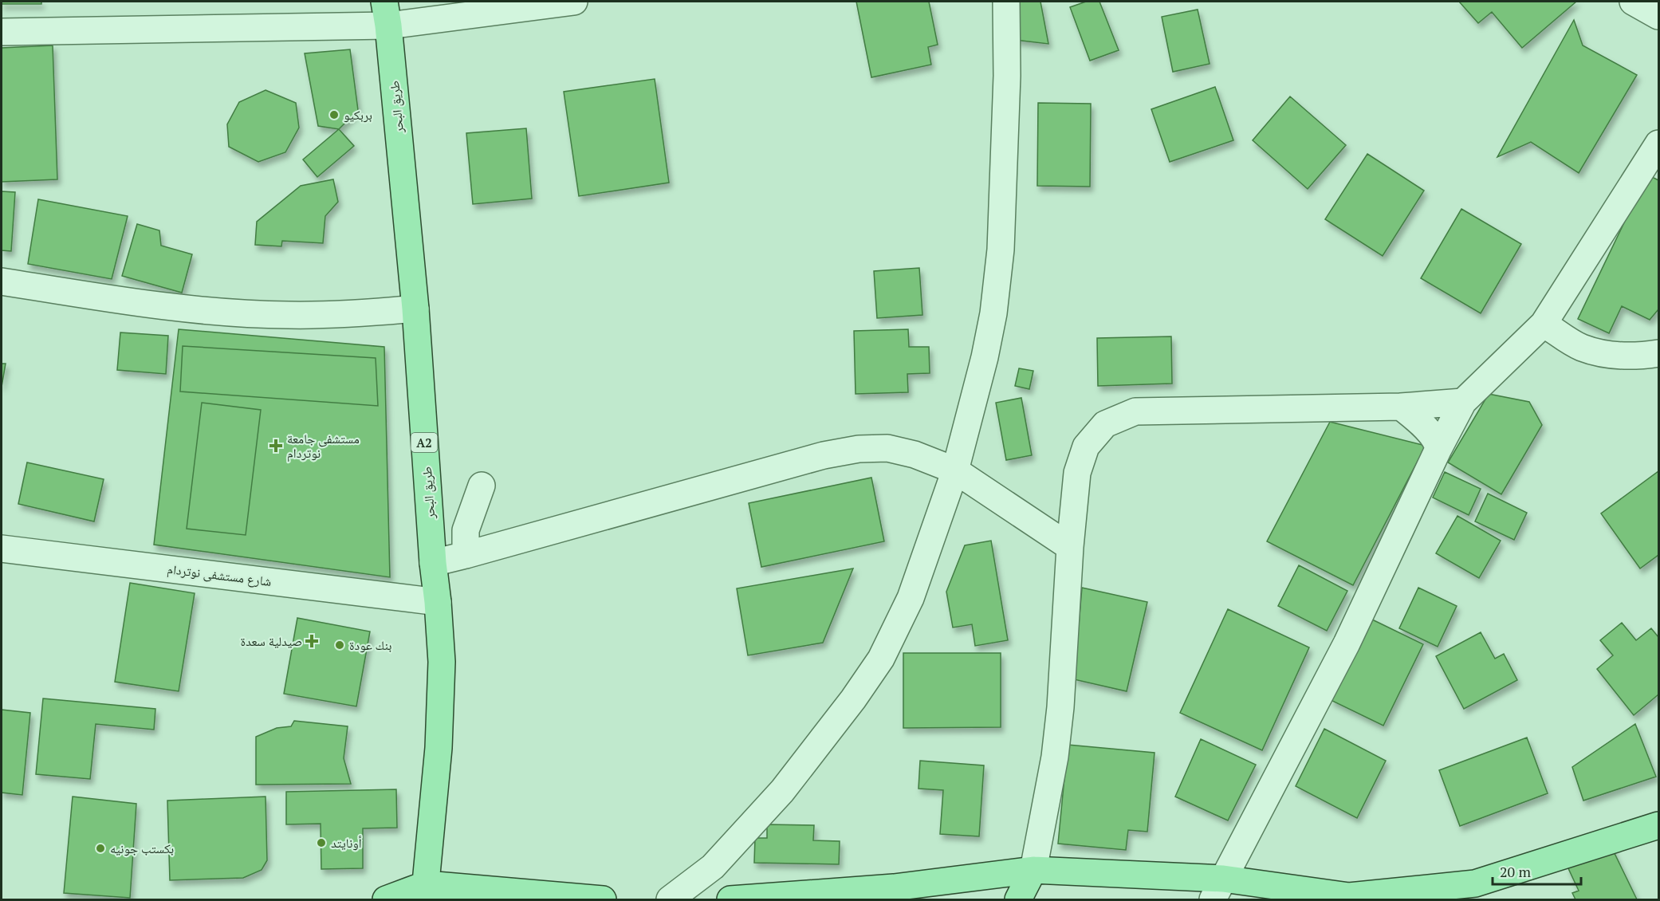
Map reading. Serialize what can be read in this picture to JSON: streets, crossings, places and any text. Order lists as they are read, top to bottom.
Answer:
{
  "streets": {
    "main road": ["طريق البحر", "A2"],
    "street": ["شارع مستشفى نوتردام"]
  },
  "crossings": [
    ["طريق البحر", "شارع مستشفى نوتردام"]
  ],
  "places": {
    "other": [
      "بربكيو",
      "بنك عودة",
      "أونايتد",
      "بكستب جونيه"
    ],
    "health": ["مستشفى جامعة نوتردام", "صيدلية سعدة"]
  },
  "scale_bar": "20 m"
}
